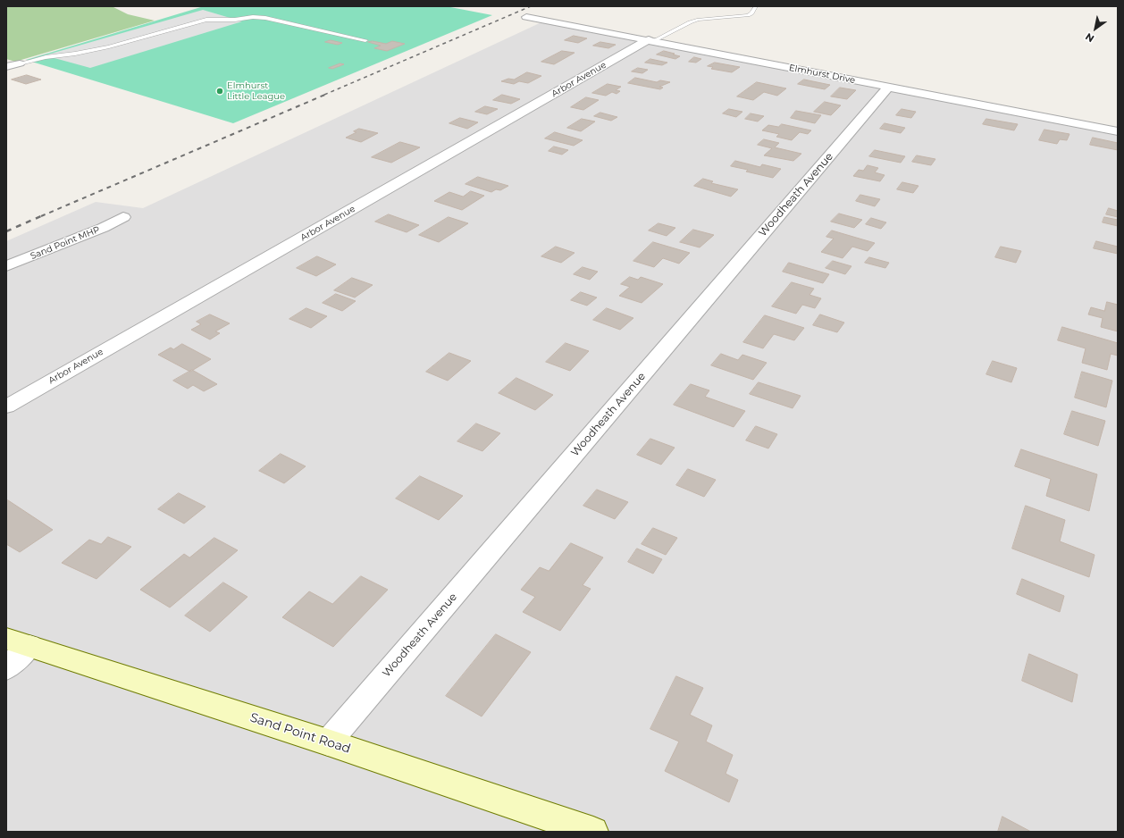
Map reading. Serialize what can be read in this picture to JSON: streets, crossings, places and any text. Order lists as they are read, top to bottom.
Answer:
{
  "streets": {
    "street": [
      "Elmhurst Drive",
      "Arbor Avenue",
      "Woodheath Avenue",
      "Sand Point MHP",
      "Sand Point Road"
    ]
  },
  "crossings": [
    ["Elmhurst Drive", "Arbor Avenue"],
    ["Elmhurst Drive", "Woodheath Avenue"],
    ["Woodheath Avenue", "Sand Point Road"]
  ],
  "places": ["Elmhurst Little League"],
  "north": "bottom left"
}
